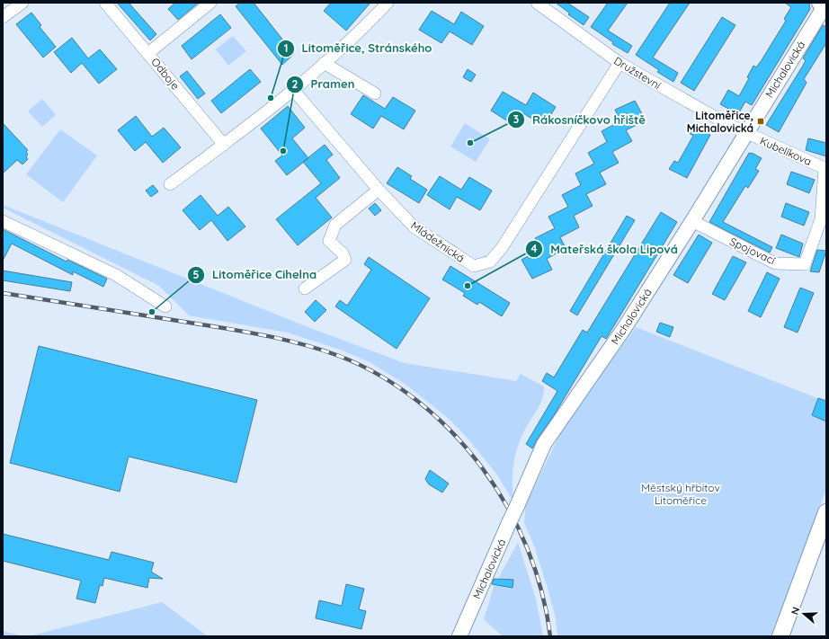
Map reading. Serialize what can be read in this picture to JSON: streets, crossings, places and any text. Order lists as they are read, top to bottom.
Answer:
{
  "streets": {
    "street": [
      "Michalovická",
      "Družstevní",
      "Odboje",
      "Kubelíkova",
      "Mládežnická",
      "Spojovací"
    ]
  },
  "crossings": [
    ["Michalovická", "Družstevní"],
    ["Michalovická", "Kubelíkova"],
    ["Michalovická", "Spojovací"],
    ["Družstevní", "Kubelíkova"],
    ["Družstevní", "Mládežnická"],
    ["Kubelíkova", "Spojovací"]
  ],
  "parks": ["Městský hřbitov Litoměřice"],
  "places": {
    "other": [
      "Litoměřice, Stránského",
      "Rákosníčkovo hřiště",
      "Pramen",
      "Mateřská škola Lipová",
      "Litoměřice Cihelna"
    ],
    "transit": ["Litoměřice, Michalovická"]
  },
  "north": "left"
}
